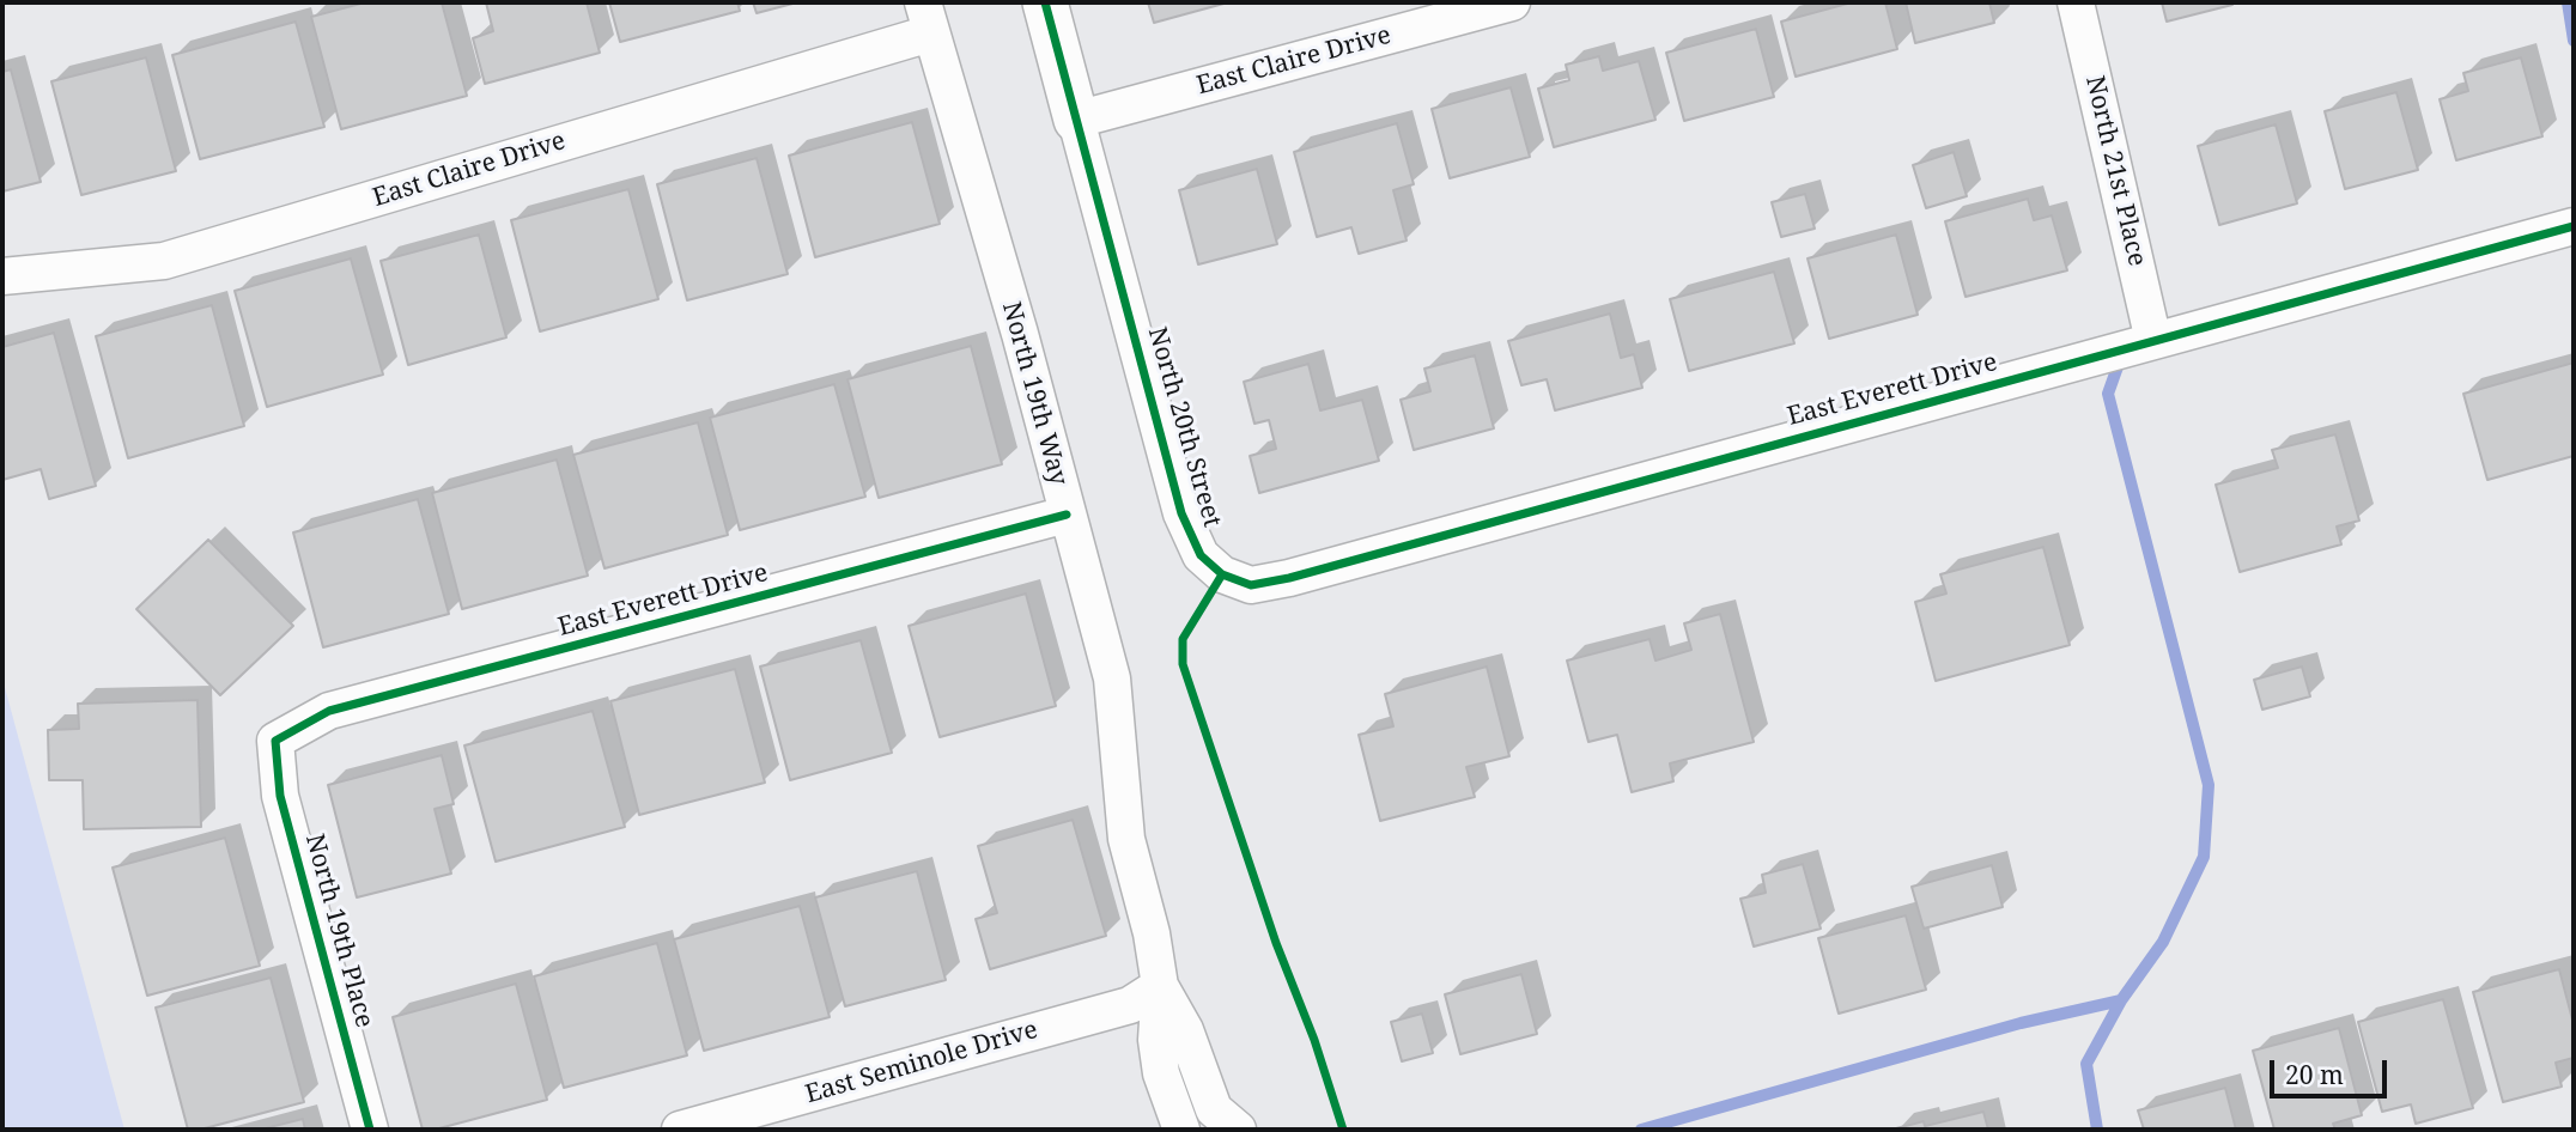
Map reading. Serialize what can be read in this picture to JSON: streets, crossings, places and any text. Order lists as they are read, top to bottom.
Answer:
{
  "streets": {
    "street": [
      "East Claire Drive",
      "North 21st Place",
      "East Everett Drive",
      "North 19th Way",
      "North 20th Street",
      "North 19th Place",
      "East Seminole Drive"
    ]
  },
  "crossings": [
    ["East Claire Drive", "North 19th Way"],
    ["East Claire Drive", "North 20th Street"],
    ["North 21st Place", "East Everett Drive"],
    ["East Everett Drive", "North 19th Way"],
    ["East Everett Drive", "North 20th Street"],
    ["East Everett Drive", "North 19th Place"],
    ["North 19th Way", "East Seminole Drive"]
  ],
  "scale_bar": "20 m"
}
